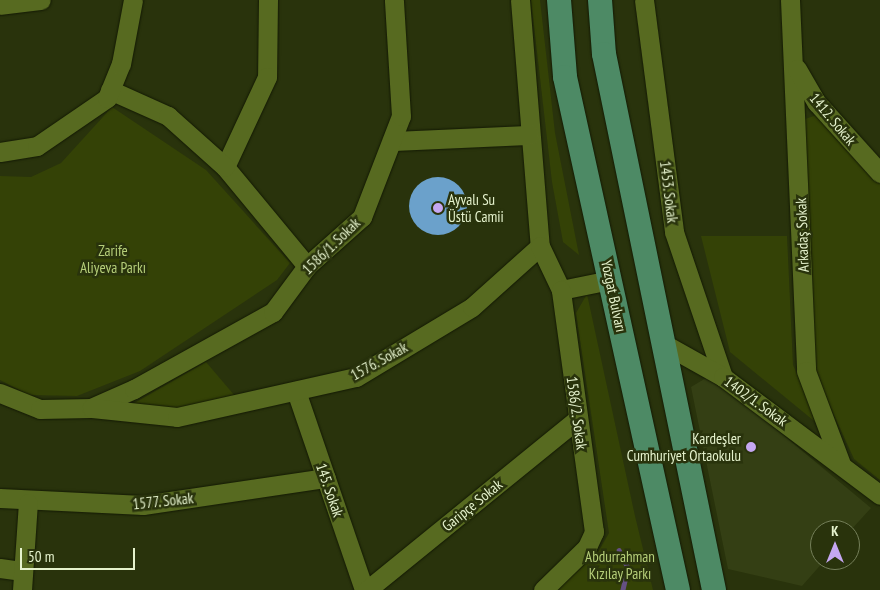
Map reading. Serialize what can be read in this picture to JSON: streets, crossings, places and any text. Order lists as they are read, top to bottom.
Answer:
{
  "streets": {
    "main road": ["Yozgat Bulvarı"],
    "street": [
      "1412. Sokak",
      "1453. Sokak",
      "Arkadaş Sokak",
      "1586/1. Sokak",
      "1576. Sokak",
      "1402/1. Sokak",
      "1586/2. Sokak",
      "145. Sokak",
      "1577. Sokak",
      "Garipçe Sokak"
    ]
  },
  "crossings": [
    ["1412. Sokak", "Arkadaş Sokak"],
    ["1453. Sokak", "1402/1. Sokak"],
    ["Arkadaş Sokak", "1402/1. Sokak"],
    ["1586/1. Sokak", "1576. Sokak"],
    ["1576. Sokak", "145. Sokak"],
    ["1586/2. Sokak", "Garipçe Sokak"],
    ["145. Sokak", "1577. Sokak"],
    ["145. Sokak", "Garipçe Sokak"]
  ],
  "parks": ["Zarife Aliyeva Parkı", "Abdurrahman Kızılay Parkı"],
  "places": ["Ayvalı Su Üstü Camii", "Kardeşler Cumhuriyet Ortaokulu"],
  "scale_bar": "50 m",
  "north": "top"
}
